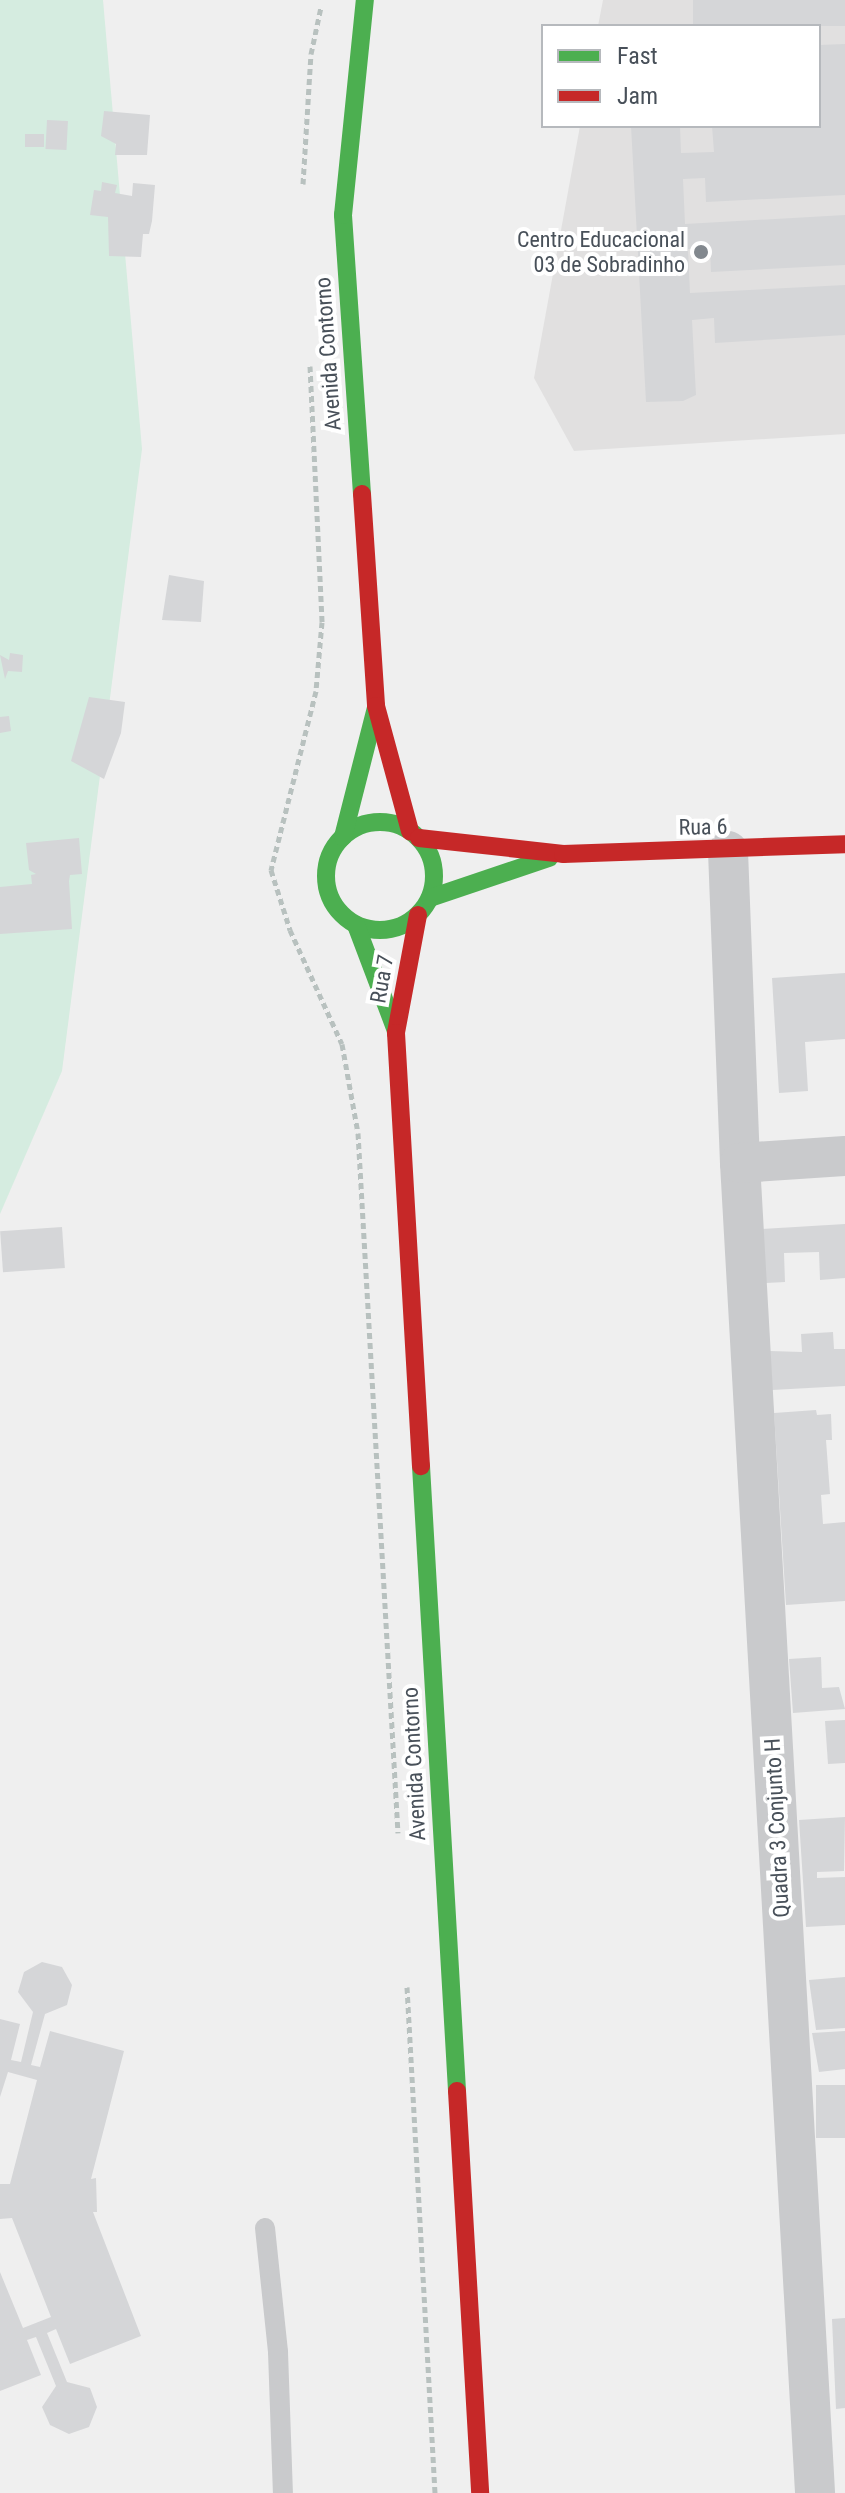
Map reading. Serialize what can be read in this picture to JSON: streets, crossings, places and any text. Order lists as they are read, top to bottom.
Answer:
{
  "streets": {
    "main road": ["Avenida Contorno", "Rua 6", "Rua 7"],
    "street": ["Quadra 3 Conjunto H"]
  },
  "crossings": [
    ["Avenida Contorno", "Rua 6"],
    ["Avenida Contorno", "Rua 7"],
    ["Rua 6", "Rua 7"],
    ["Rua 6", "Quadra 3 Conjunto H"]
  ],
  "places": ["Centro Educacional 03 de Sobradinho"],
  "legend": ["Fast", "Jam"]
}
